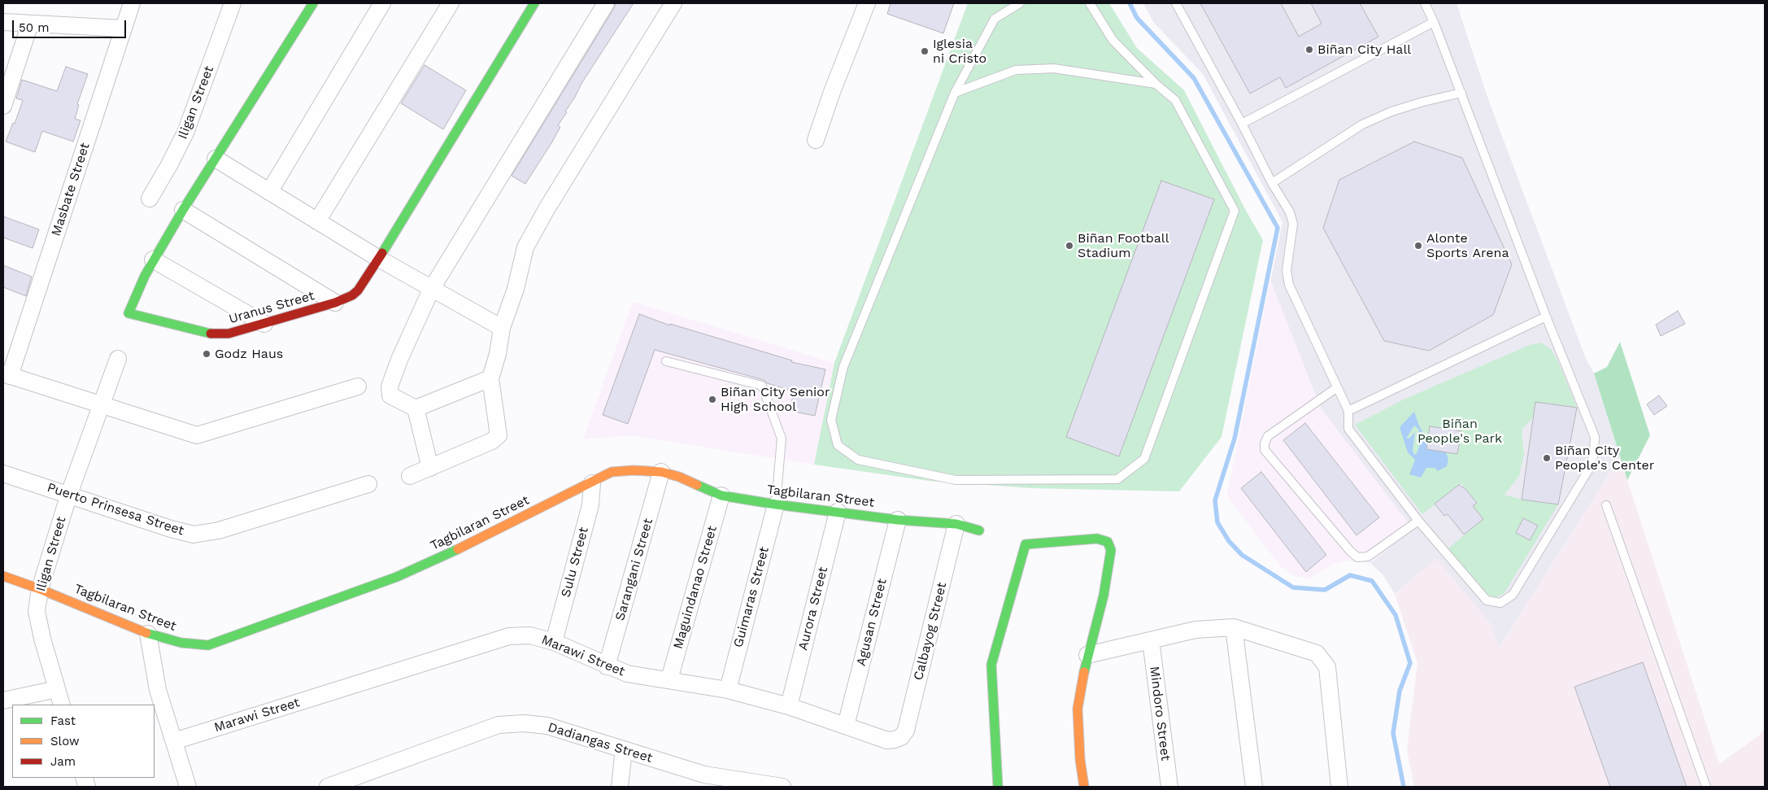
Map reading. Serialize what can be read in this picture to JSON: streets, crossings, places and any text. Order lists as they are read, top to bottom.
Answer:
{
  "streets": {
    "street": [
      "Iligan Street",
      "Masbate Street",
      "Uranus Street",
      "Tagbilaran Street",
      "Puerto Prinsesa Street",
      "Sulu Street",
      "Sarangani Street",
      "Maguindanao Street",
      "Guimaras Street",
      "Aurora Street",
      "Agusan Street",
      "Calbayog Street",
      "Marawi Street",
      "Mindoro Street",
      "Dadiangas Street"
    ]
  },
  "crossings": [
    ["Iligan Street", "Tagbilaran Street"],
    ["Iligan Street", "Puerto Prinsesa Street"],
    ["Tagbilaran Street", "Sulu Street"],
    ["Tagbilaran Street", "Sarangani Street"],
    ["Tagbilaran Street", "Maguindanao Street"],
    ["Tagbilaran Street", "Guimaras Street"],
    ["Tagbilaran Street", "Aurora Street"],
    ["Tagbilaran Street", "Agusan Street"],
    ["Tagbilaran Street", "Calbayog Street"],
    ["Sulu Street", "Marawi Street"],
    ["Sarangani Street", "Marawi Street"],
    ["Maguindanao Street", "Marawi Street"],
    ["Guimaras Street", "Marawi Street"],
    ["Aurora Street", "Marawi Street"],
    ["Agusan Street", "Marawi Street"],
    ["Calbayog Street", "Marawi Street"]
  ],
  "parks": ["Biñan People's Park"],
  "places": [
    "Biñan City Hall",
    "Iglesia ni Cristo",
    "Biñan Football Stadium",
    "Alonte Sports Arena",
    "Godz Haus",
    "Biñan City Senior High School",
    "Biñan City People's Center"
  ],
  "legend": ["Fast", "Slow", "Jam"],
  "scale_bar": "50 m"
}
